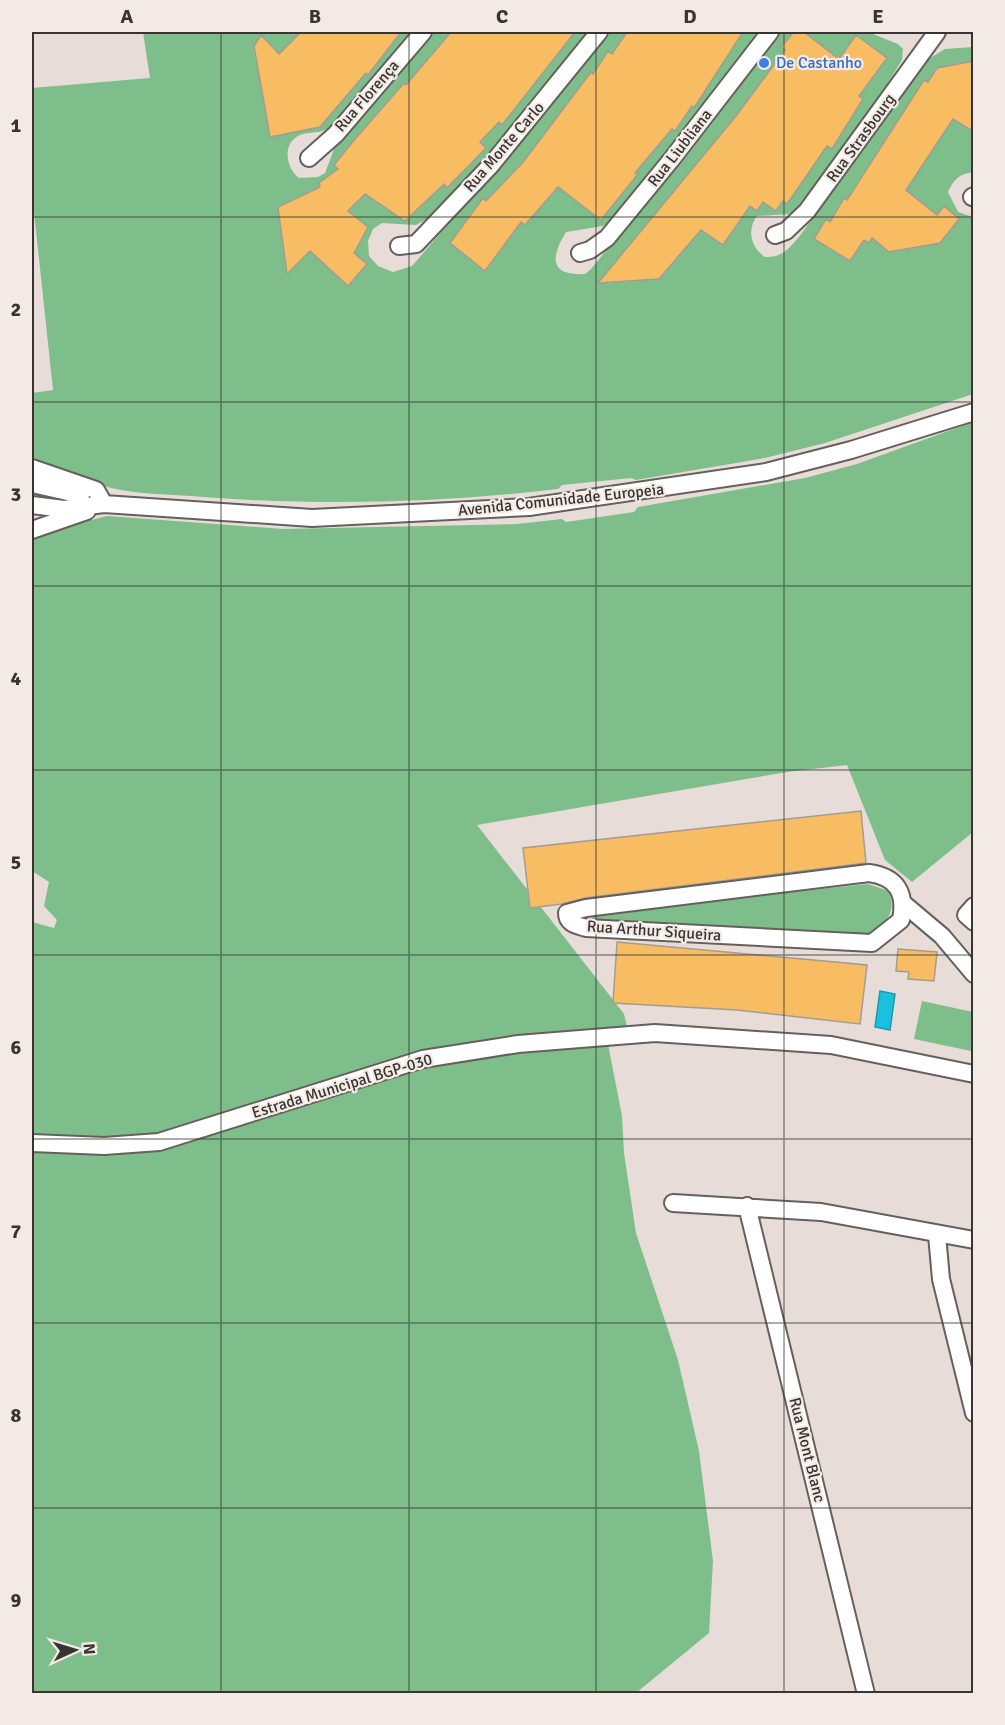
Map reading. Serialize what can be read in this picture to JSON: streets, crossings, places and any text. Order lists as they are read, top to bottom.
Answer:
{
  "streets": {
    "street": [
      "Rua Florença",
      "Rua Strasbourg",
      "Rua Monte Carlo",
      "Rua Liubliana",
      "Avenida Comunidade Europeia",
      "Rua Arthur Siqueira",
      "Estrada Municipal BGP-030",
      "Rua Mont Blanc"
    ]
  },
  "places": ["De Castanho"],
  "north": "right",
  "grid": {
    "columns": [
      "A",
      "B",
      "C",
      "D",
      "E"
    ],
    "rows": [
      "1",
      "2",
      "3",
      "4",
      "5",
      "6",
      "7",
      "8",
      "9"
    ]
  }
}
